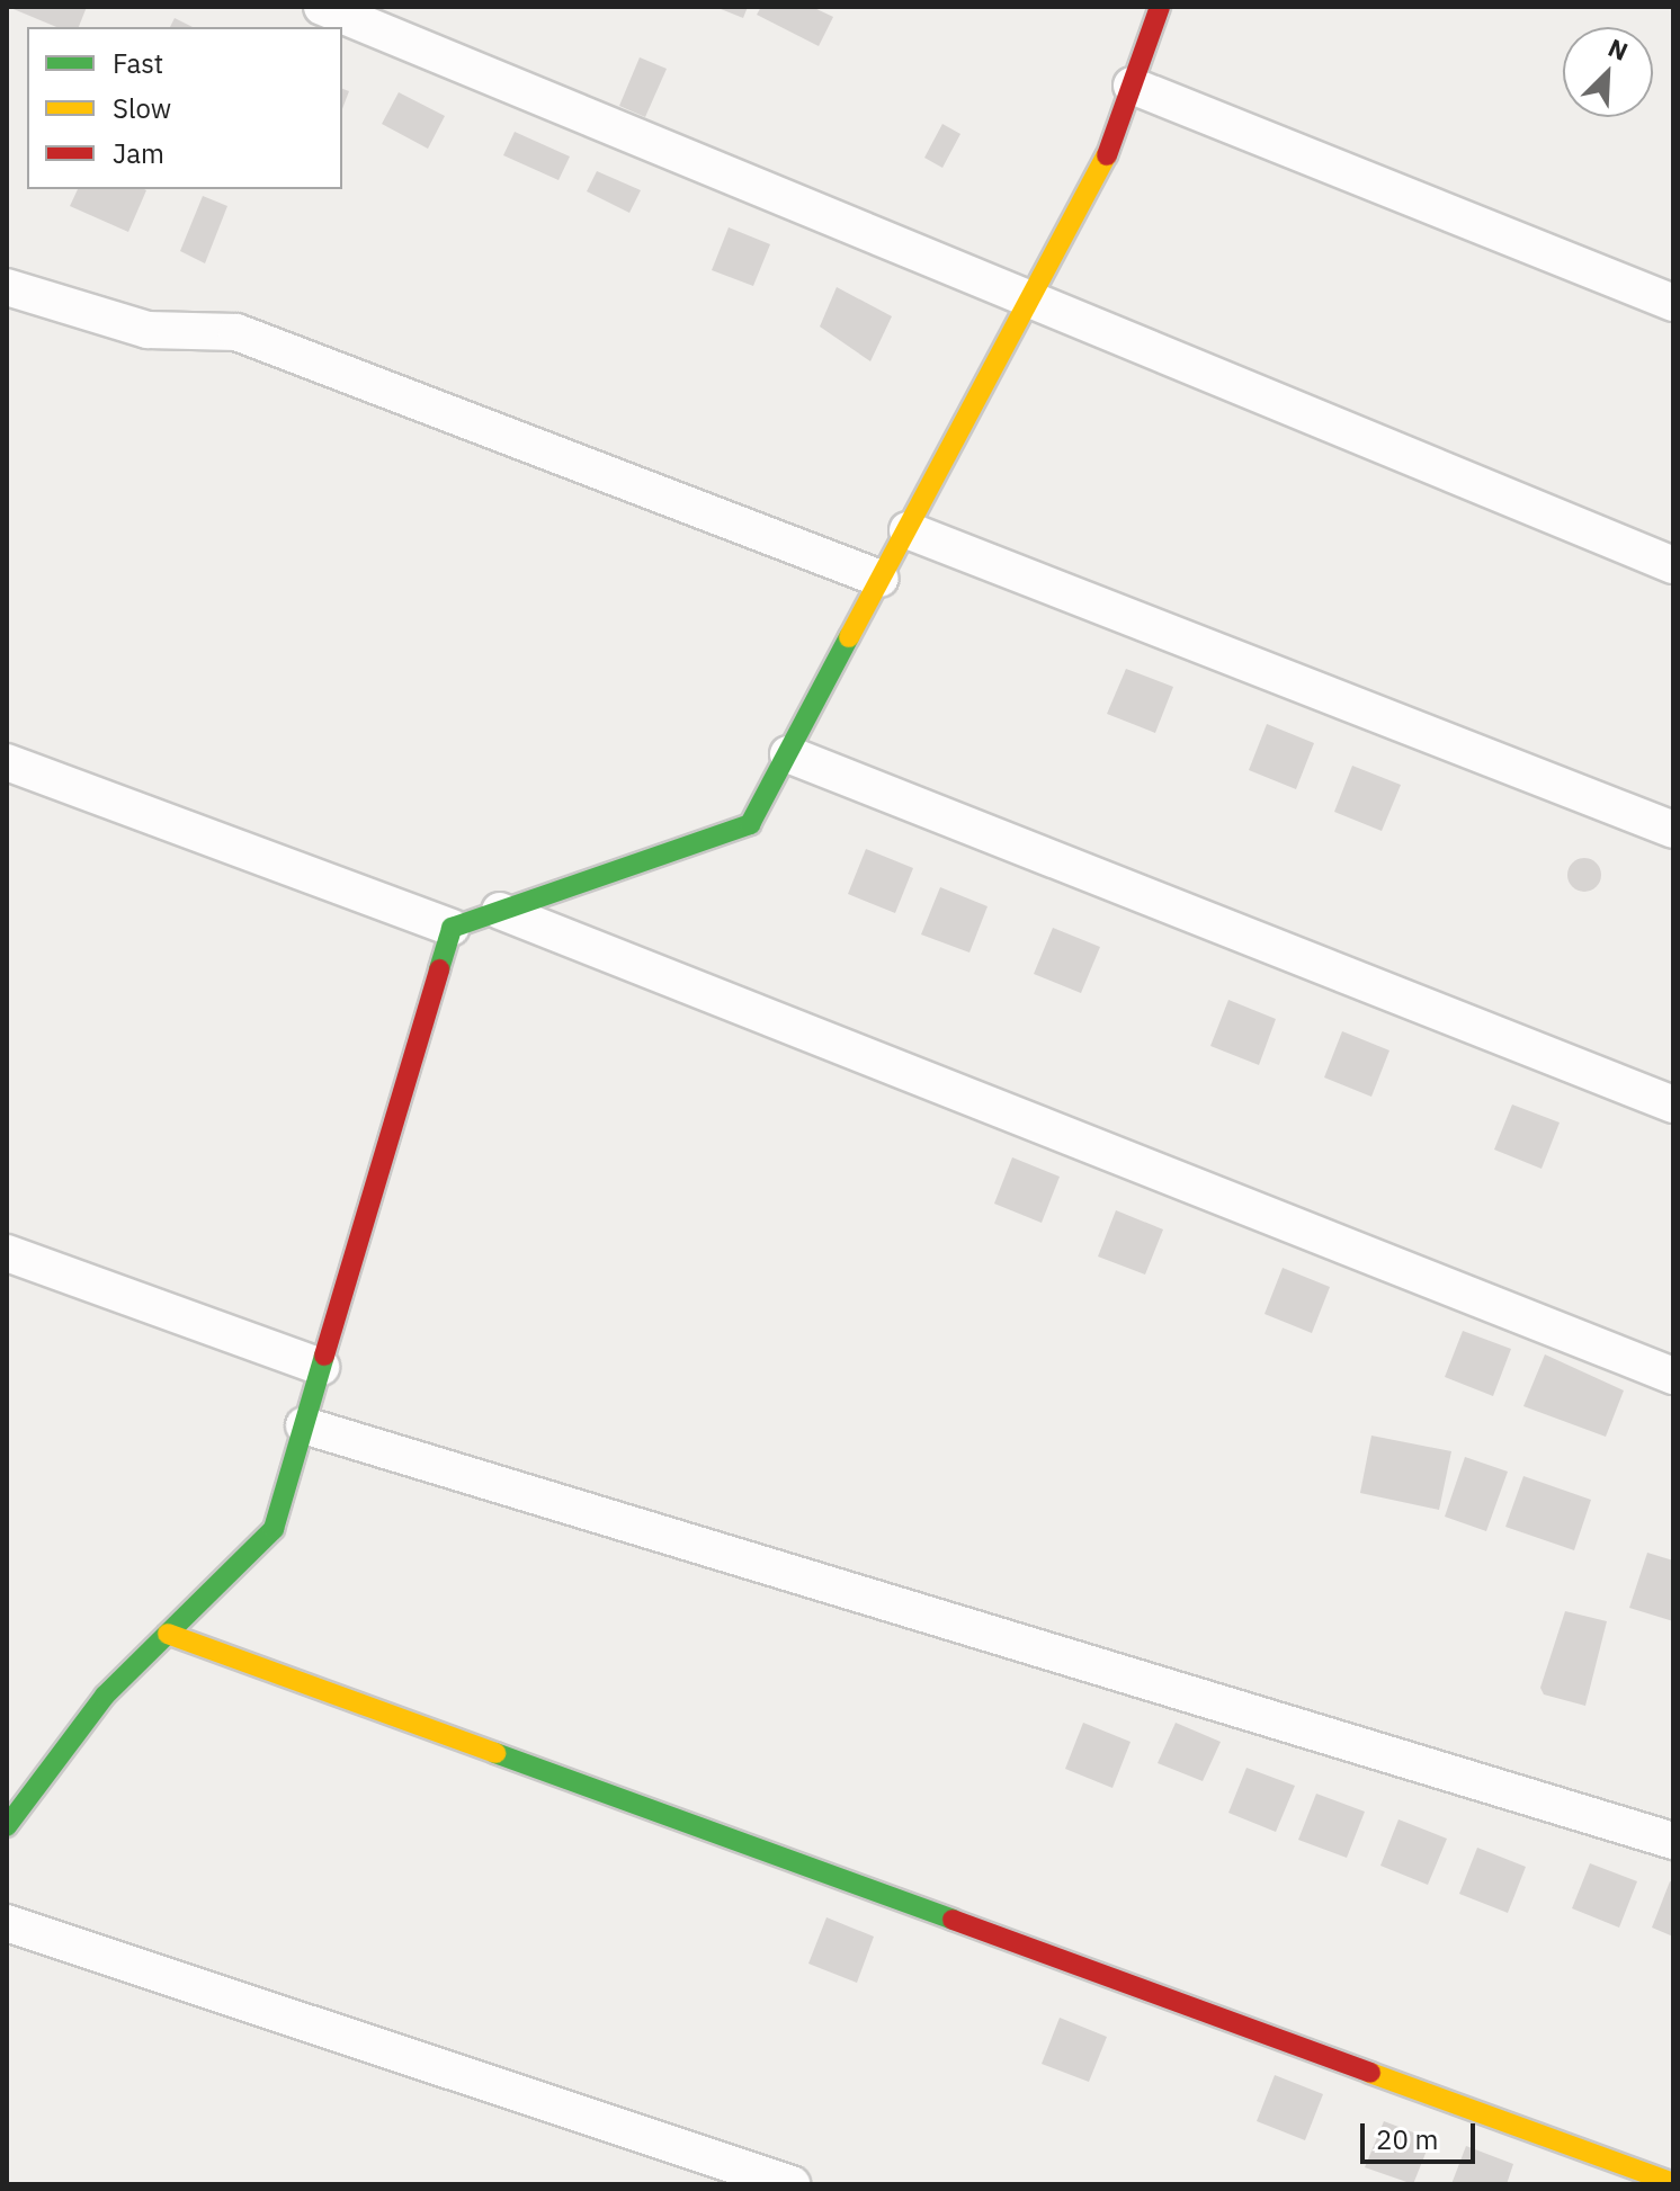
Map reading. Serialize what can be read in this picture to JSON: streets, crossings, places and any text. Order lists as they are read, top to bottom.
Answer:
{
  "legend": ["Fast", "Slow", "Jam"],
  "scale_bar": "20 m",
  "north": "top right"
}
